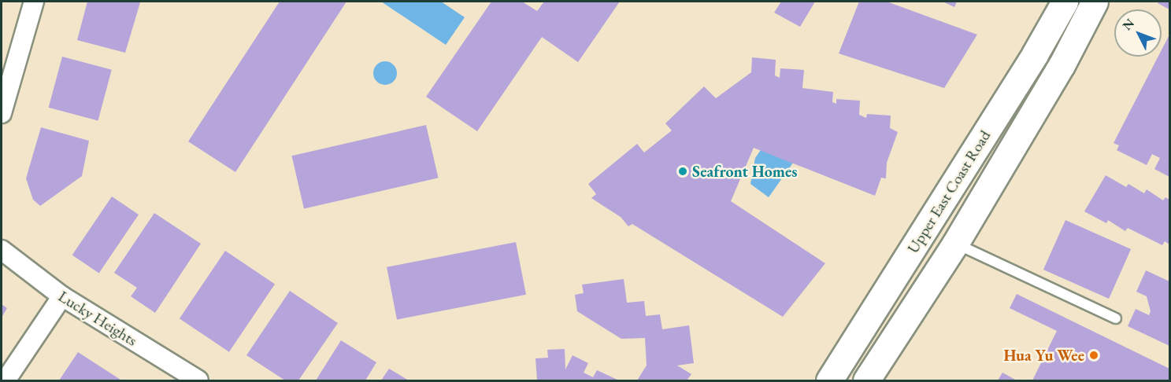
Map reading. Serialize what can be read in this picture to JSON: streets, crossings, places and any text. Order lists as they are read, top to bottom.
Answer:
{
  "streets": {
    "main road": ["Upper East Coast Road"],
    "street": ["Lucky Heights"]
  },
  "places": ["Seafront Homes", "Hua Yu Wee"],
  "north": "top left"
}
